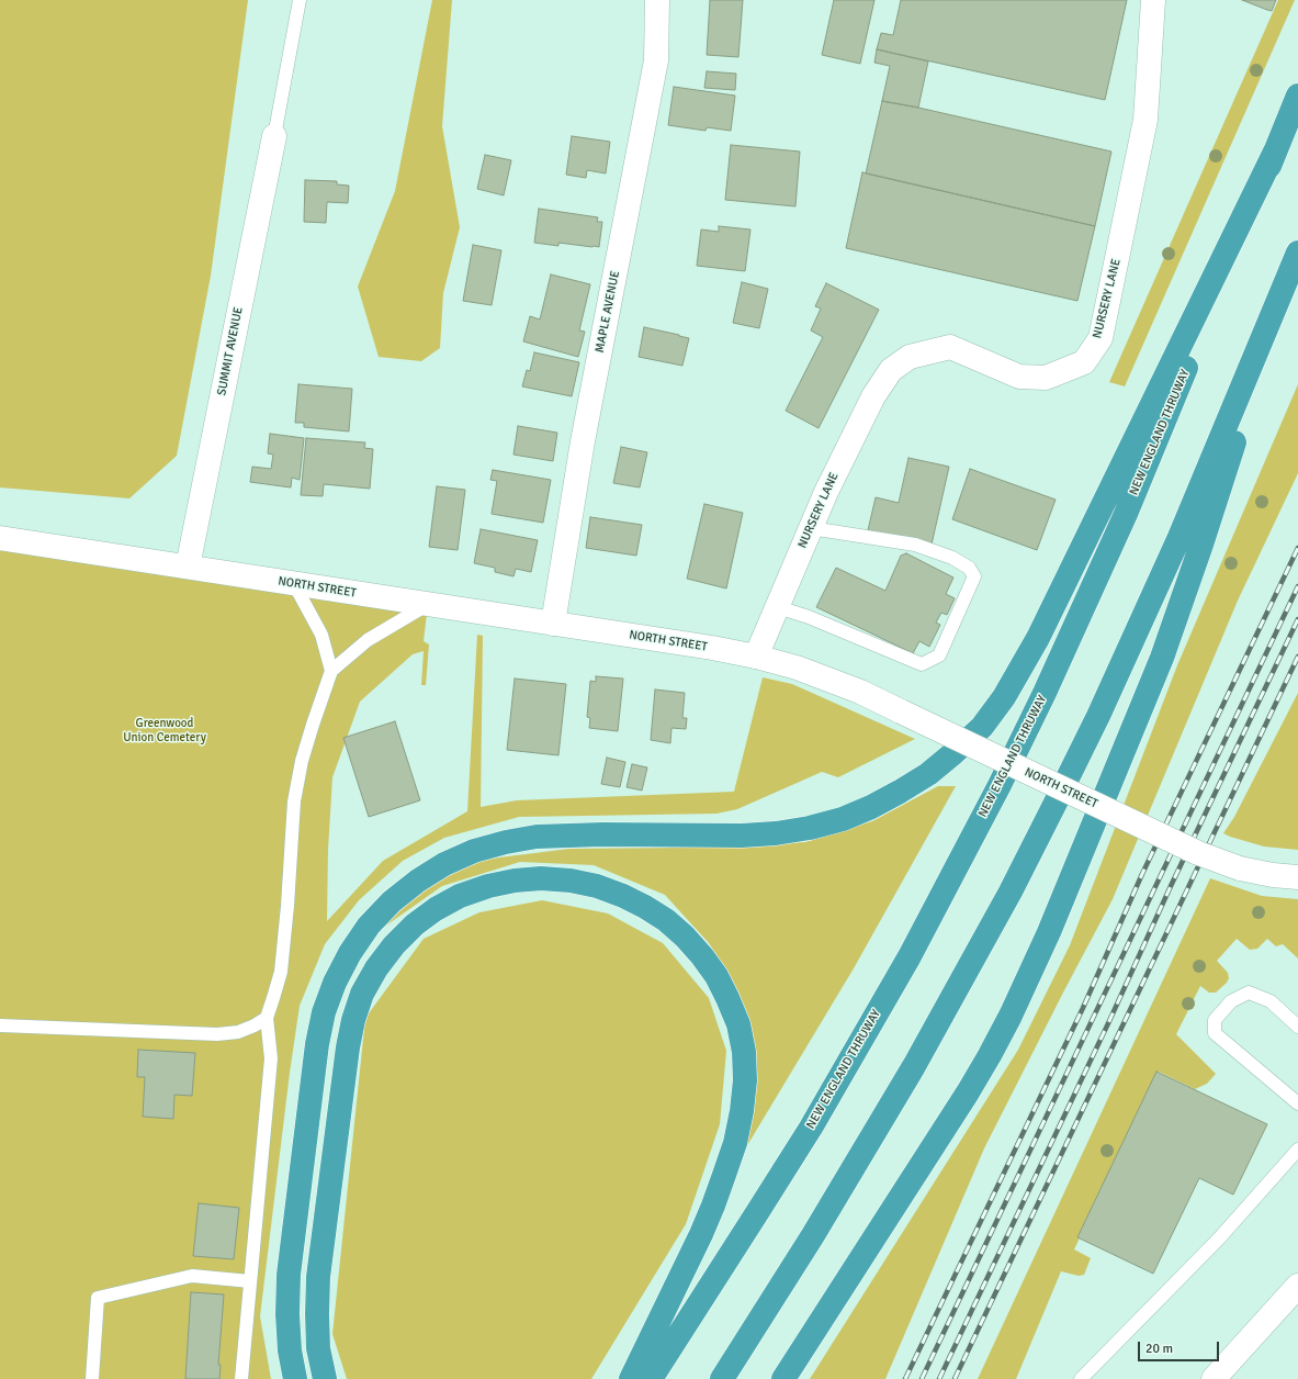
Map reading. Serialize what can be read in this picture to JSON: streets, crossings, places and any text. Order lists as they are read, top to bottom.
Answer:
{
  "streets": {
    "highway": ["NEW ENGLAND THRUWAY"],
    "street": [
      "NURSERY LANE",
      "MAPLE AVENUE",
      "SUMMIT AVENUE",
      "NORTH STREET"
    ]
  },
  "crossings": [
    ["NURSERY LANE", "NORTH STREET"],
    ["MAPLE AVENUE", "NORTH STREET"],
    ["SUMMIT AVENUE", "NORTH STREET"]
  ],
  "parks": ["Greenwood Union Cemetery"],
  "scale_bar": "20 m"
}
